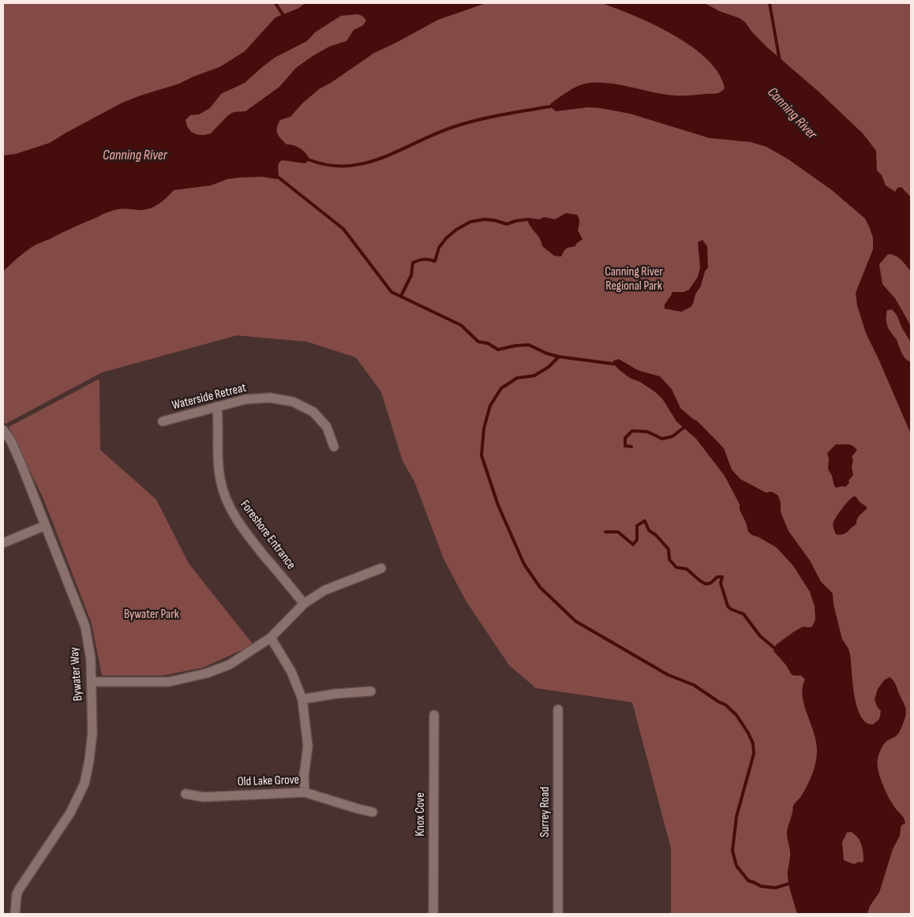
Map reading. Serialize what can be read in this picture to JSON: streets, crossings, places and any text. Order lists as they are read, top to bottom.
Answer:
{
  "streets": {
    "street": [
      "Waterside Retreat",
      "Foreshore Entrance",
      "Bywater Way",
      "Old Lake Grove",
      "Surrey Road",
      "Knox Cove"
    ]
  },
  "crossings": [
    ["Waterside Retreat", "Foreshore Entrance"]
  ],
  "water": ["Canning River"],
  "parks": ["Canning River Regional Park", "Bywater Park"]
}
